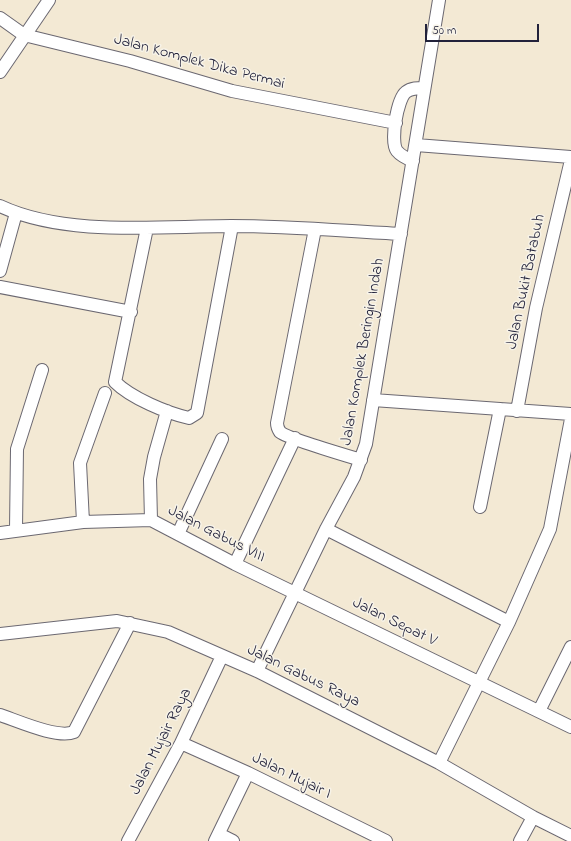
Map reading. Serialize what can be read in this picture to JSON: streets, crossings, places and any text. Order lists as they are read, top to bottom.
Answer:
{
  "streets": {
    "street": [
      "Jalan Komplek Dika Permai",
      "Jalan Bukit Batabuh",
      "Jalan Komplek Beringin Indah",
      "Jalan Gabus VIII",
      "Jalan Sepat V",
      "Jalan Gabus Raya",
      "Jalan Mujair Raya",
      "Jalan Mujair I"
    ]
  },
  "crossings": [
    ["Jalan Gabus VIII", "Jalan Sepat V"],
    ["Jalan Gabus Raya", "Jalan Mujair Raya"],
    ["Jalan Mujair Raya", "Jalan Mujair I"]
  ],
  "scale_bar": "50 m"
}
